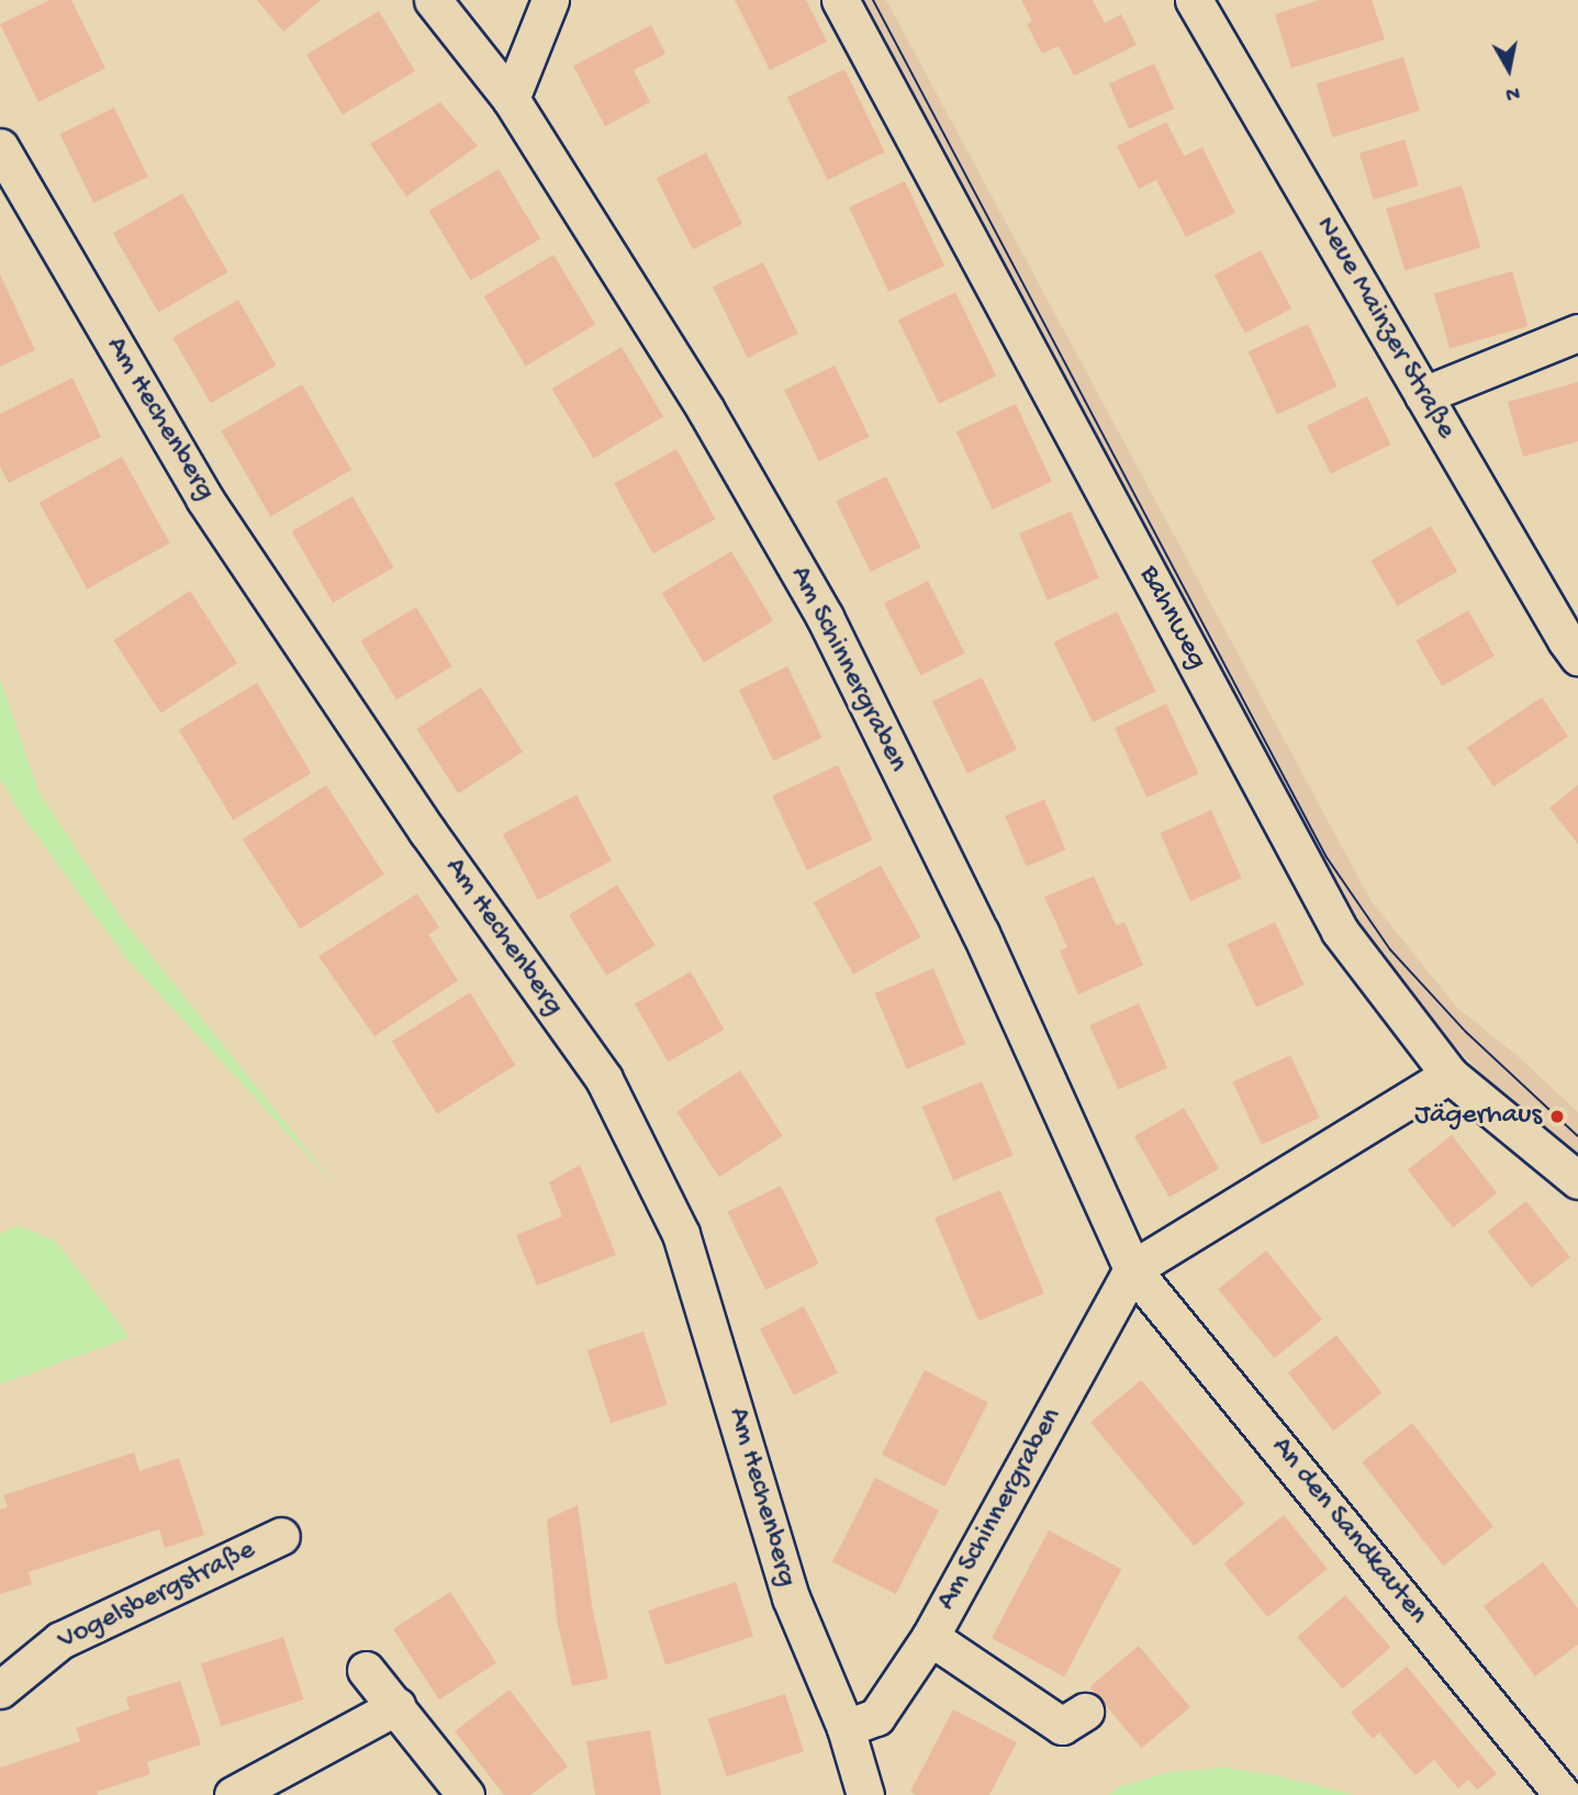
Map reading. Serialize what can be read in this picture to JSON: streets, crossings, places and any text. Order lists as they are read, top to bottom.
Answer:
{
  "streets": {
    "street": [
      "Neue Mainzer Straße",
      "Am Hechenberg",
      "Bahnweg",
      "Am Schinnergraben",
      "An den Sandkauten",
      "Vogelsbergstraße"
    ]
  },
  "crossings": [
    ["Am Hechenberg", "Am Schinnergraben"],
    ["Bahnweg", "Am Schinnergraben"],
    ["Am Schinnergraben", "An den Sandkauten"]
  ],
  "places": ["Jägerhaus"],
  "north": "bottom"
}
